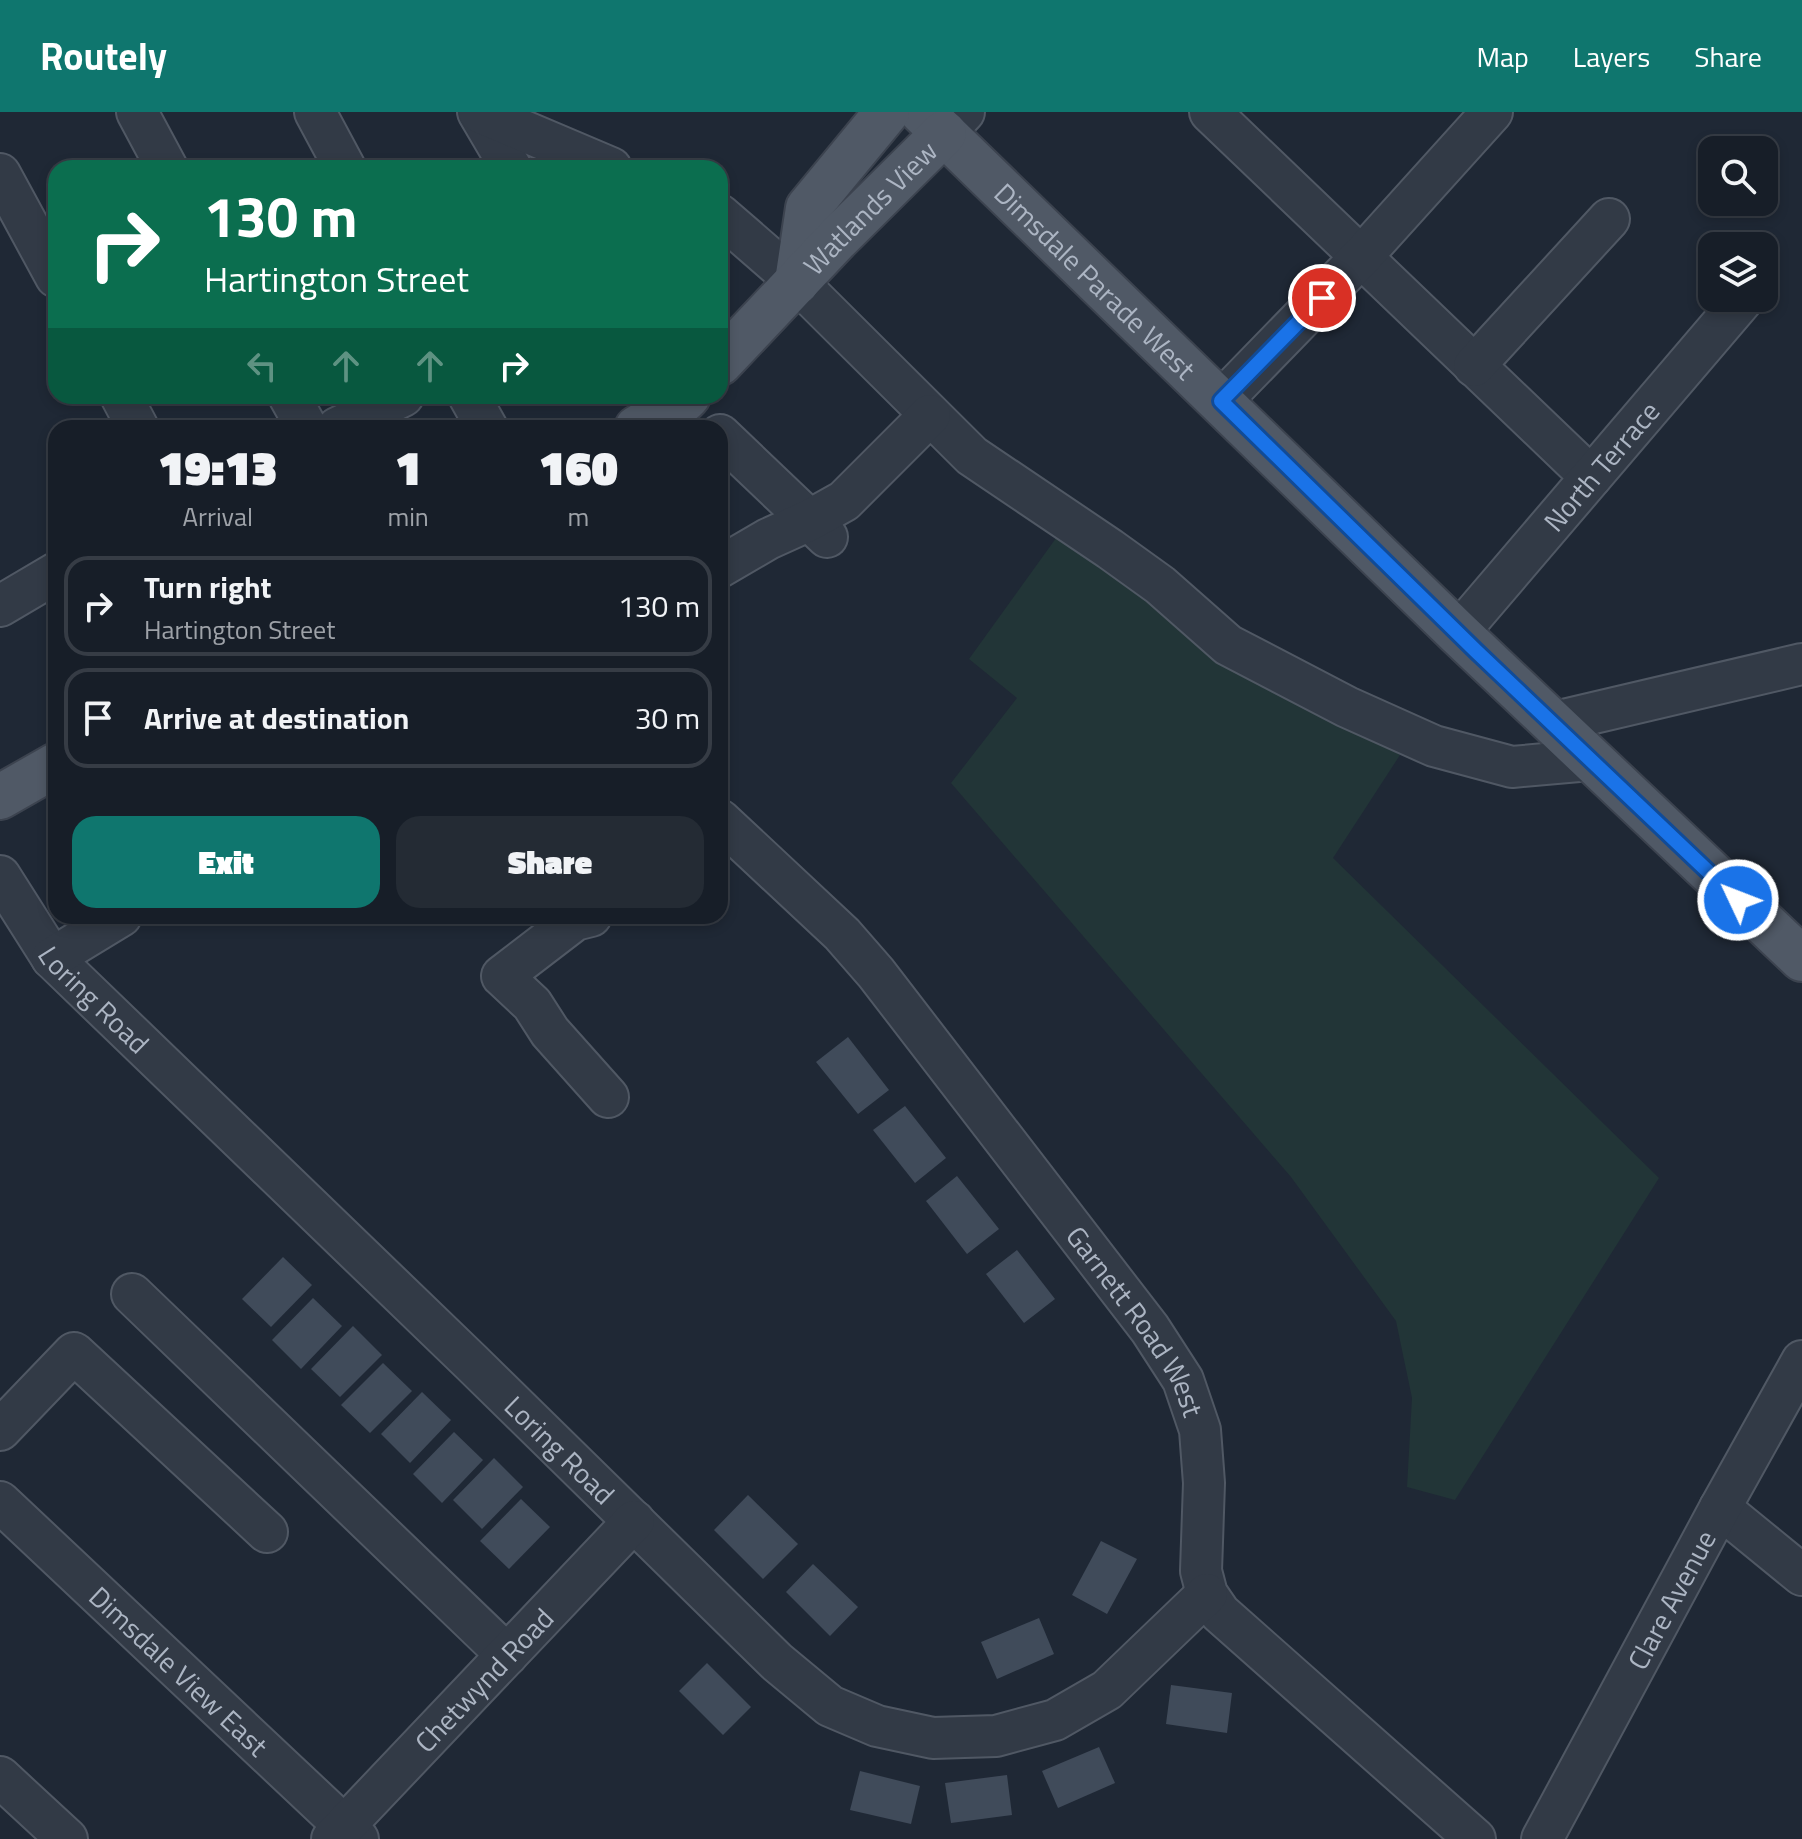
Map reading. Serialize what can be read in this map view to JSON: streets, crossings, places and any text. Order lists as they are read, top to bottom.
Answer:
{
  "streets": {
    "main road": ["Watlands View", "Dimsdale Parade West"],
    "street": [
      "North Terrace",
      "Loring Road",
      "Garnett Road West",
      "Clare Avenue",
      "Dimsdale View East",
      "Chetwynd Road"
    ]
  },
  "crossings": [
    ["Watlands View", "Dimsdale Parade West"],
    ["Dimsdale Parade West", "North Terrace"],
    ["Loring Road", "Garnett Road West"],
    ["Loring Road", "Chetwynd Road"],
    ["Dimsdale View East", "Chetwynd Road"]
  ],
  "page": {
    "header": "Routely",
    "nav": ["Map", "Layers", "Share"],
    "turn": ["130 m", "Hartington Street"],
    "eta": [
      "19:13",
      "Arrival",
      "1",
      "min",
      "160",
      "m"
    ],
    "list": [
      {
        "name": "Turn right",
        "note": "Hartington Street",
        "value": "130 m"
      },
      {
        "name": "Arrive at destination",
        "value": "30 m"
      }
    ],
    "buttons": ["Exit", "Share"]
  }
}
